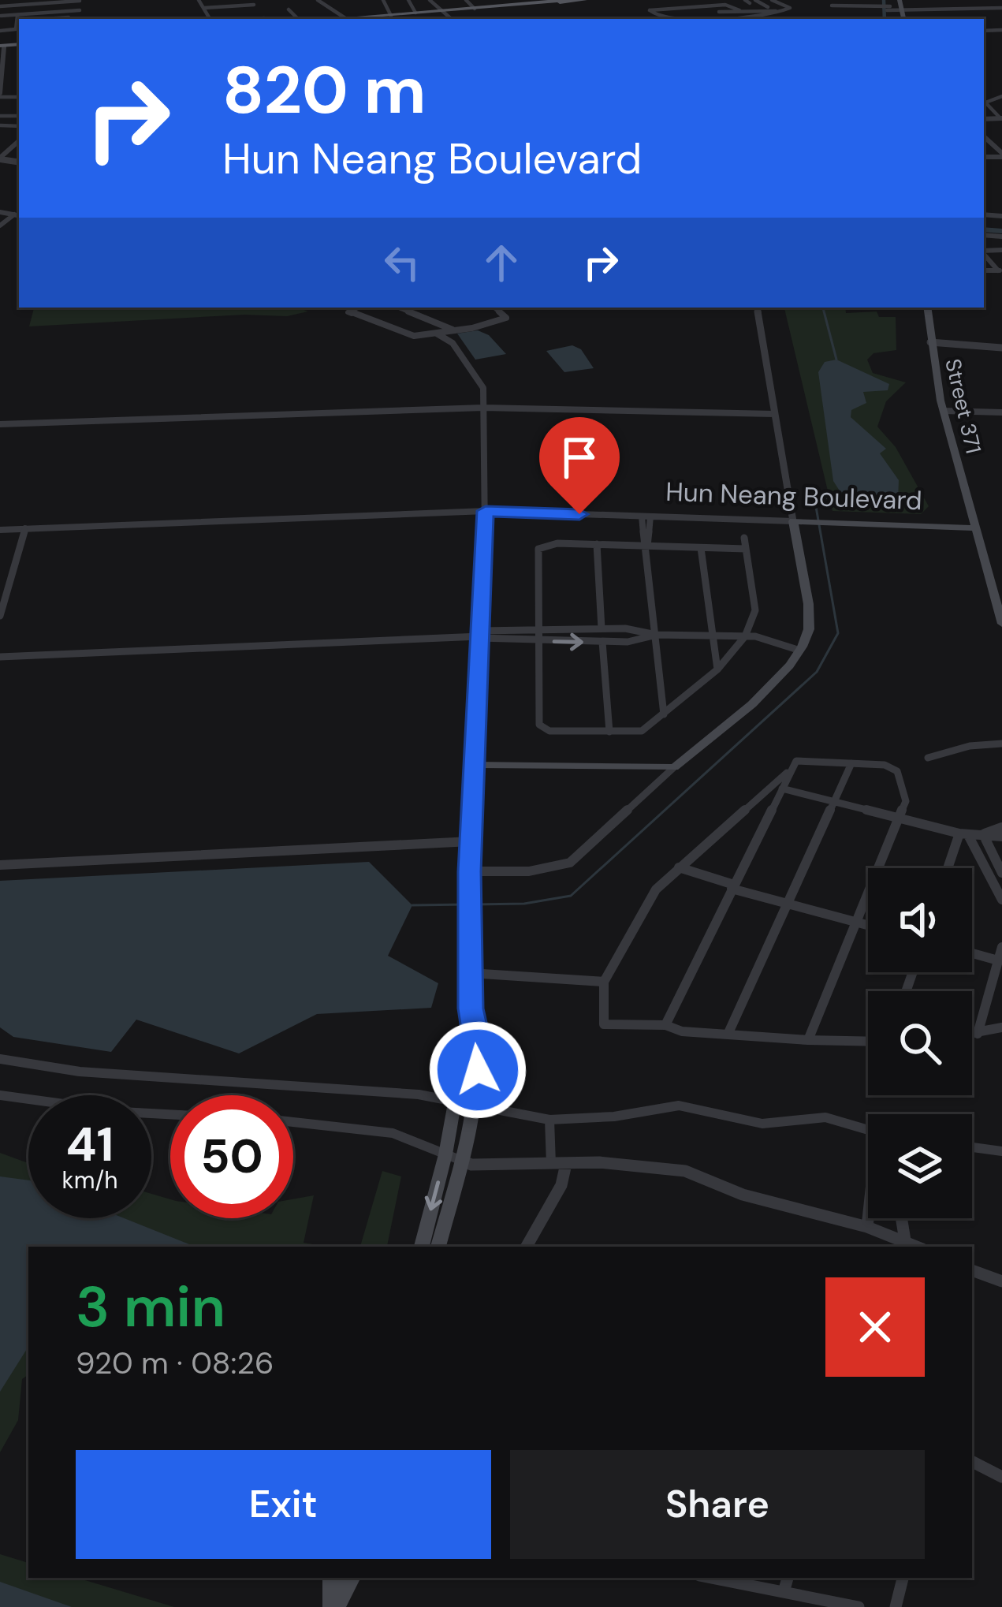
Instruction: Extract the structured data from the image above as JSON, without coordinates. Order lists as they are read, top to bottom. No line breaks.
{"streets":{"main road":["Street 371","Hun Neang Boulevard"]},"crossings":[["Street 371","Hun Neang Boulevard"]],"page":{"turn":["820 m","Hun Neang Boulevard"],"speed":"41 km/h","limit":"50","heading":["3 min","920 m · 08:26"],"buttons":["Exit","Share"]}}
